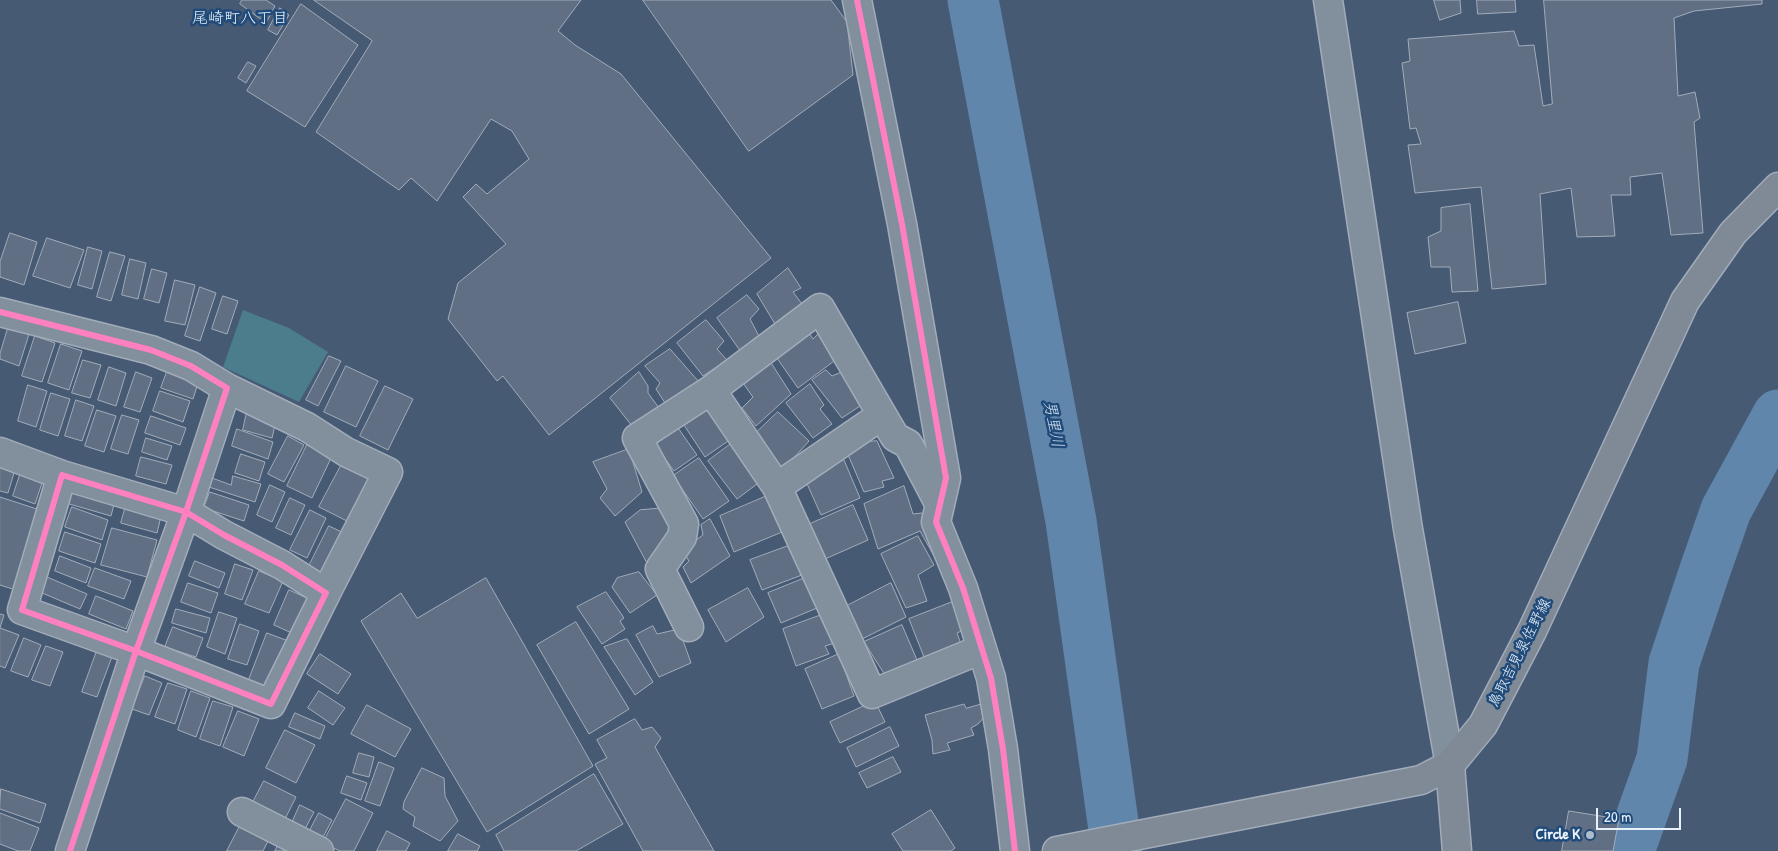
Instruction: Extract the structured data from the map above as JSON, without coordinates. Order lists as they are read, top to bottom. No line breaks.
{"streets":{"main road":["鳥取吉見泉佐野線"]},"districts":["尾崎町八丁目"],"water":["男里川"],"places":["Circle K"],"scale_bar":"20 m"}
